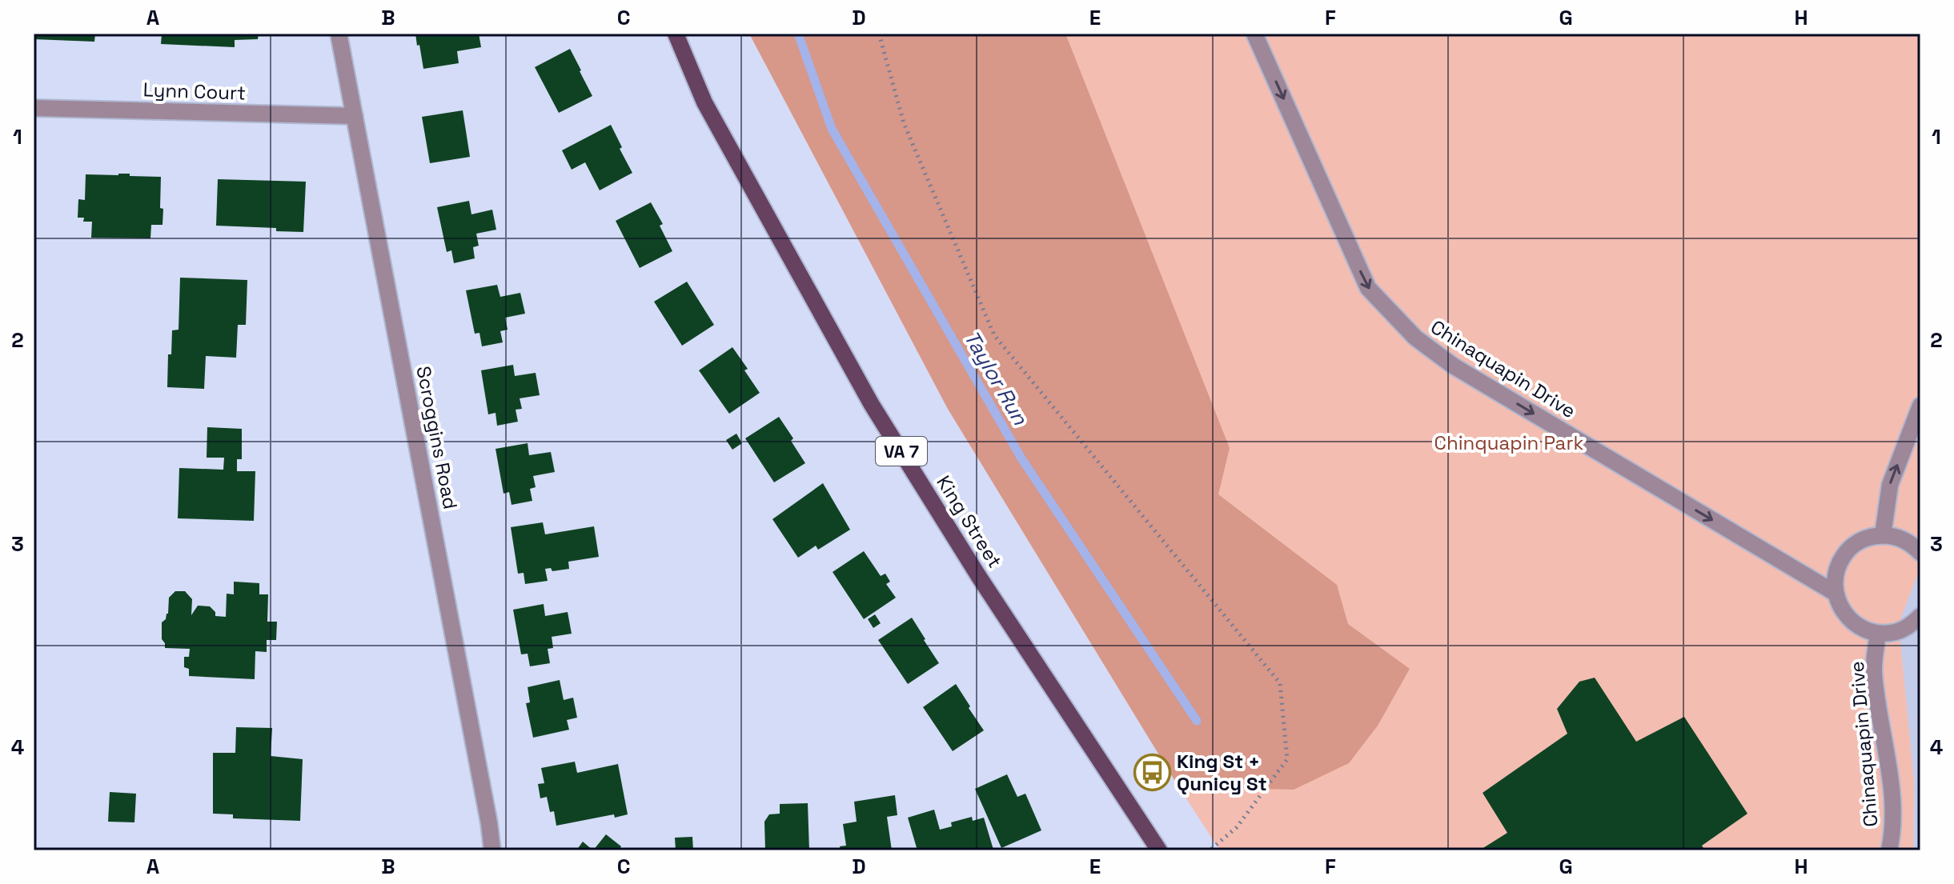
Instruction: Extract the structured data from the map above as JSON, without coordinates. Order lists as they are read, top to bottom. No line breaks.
{"streets":{"main road":["VA 7","King Street"],"street":["Lynn Court","Chinaquapin Drive","Scroggins Road"]},"crossings":[["Lynn Court","Scroggins Road"]],"one_way":["Chinaquapin Drive"],"water":["Taylor Run"],"parks":["Chinquapin Park"],"places":{"bus stop":["King St + Qunicy St"]},"grid":{"columns":["A","B","C","D","E","F","G","H"],"rows":["1","2","3","4"]}}
